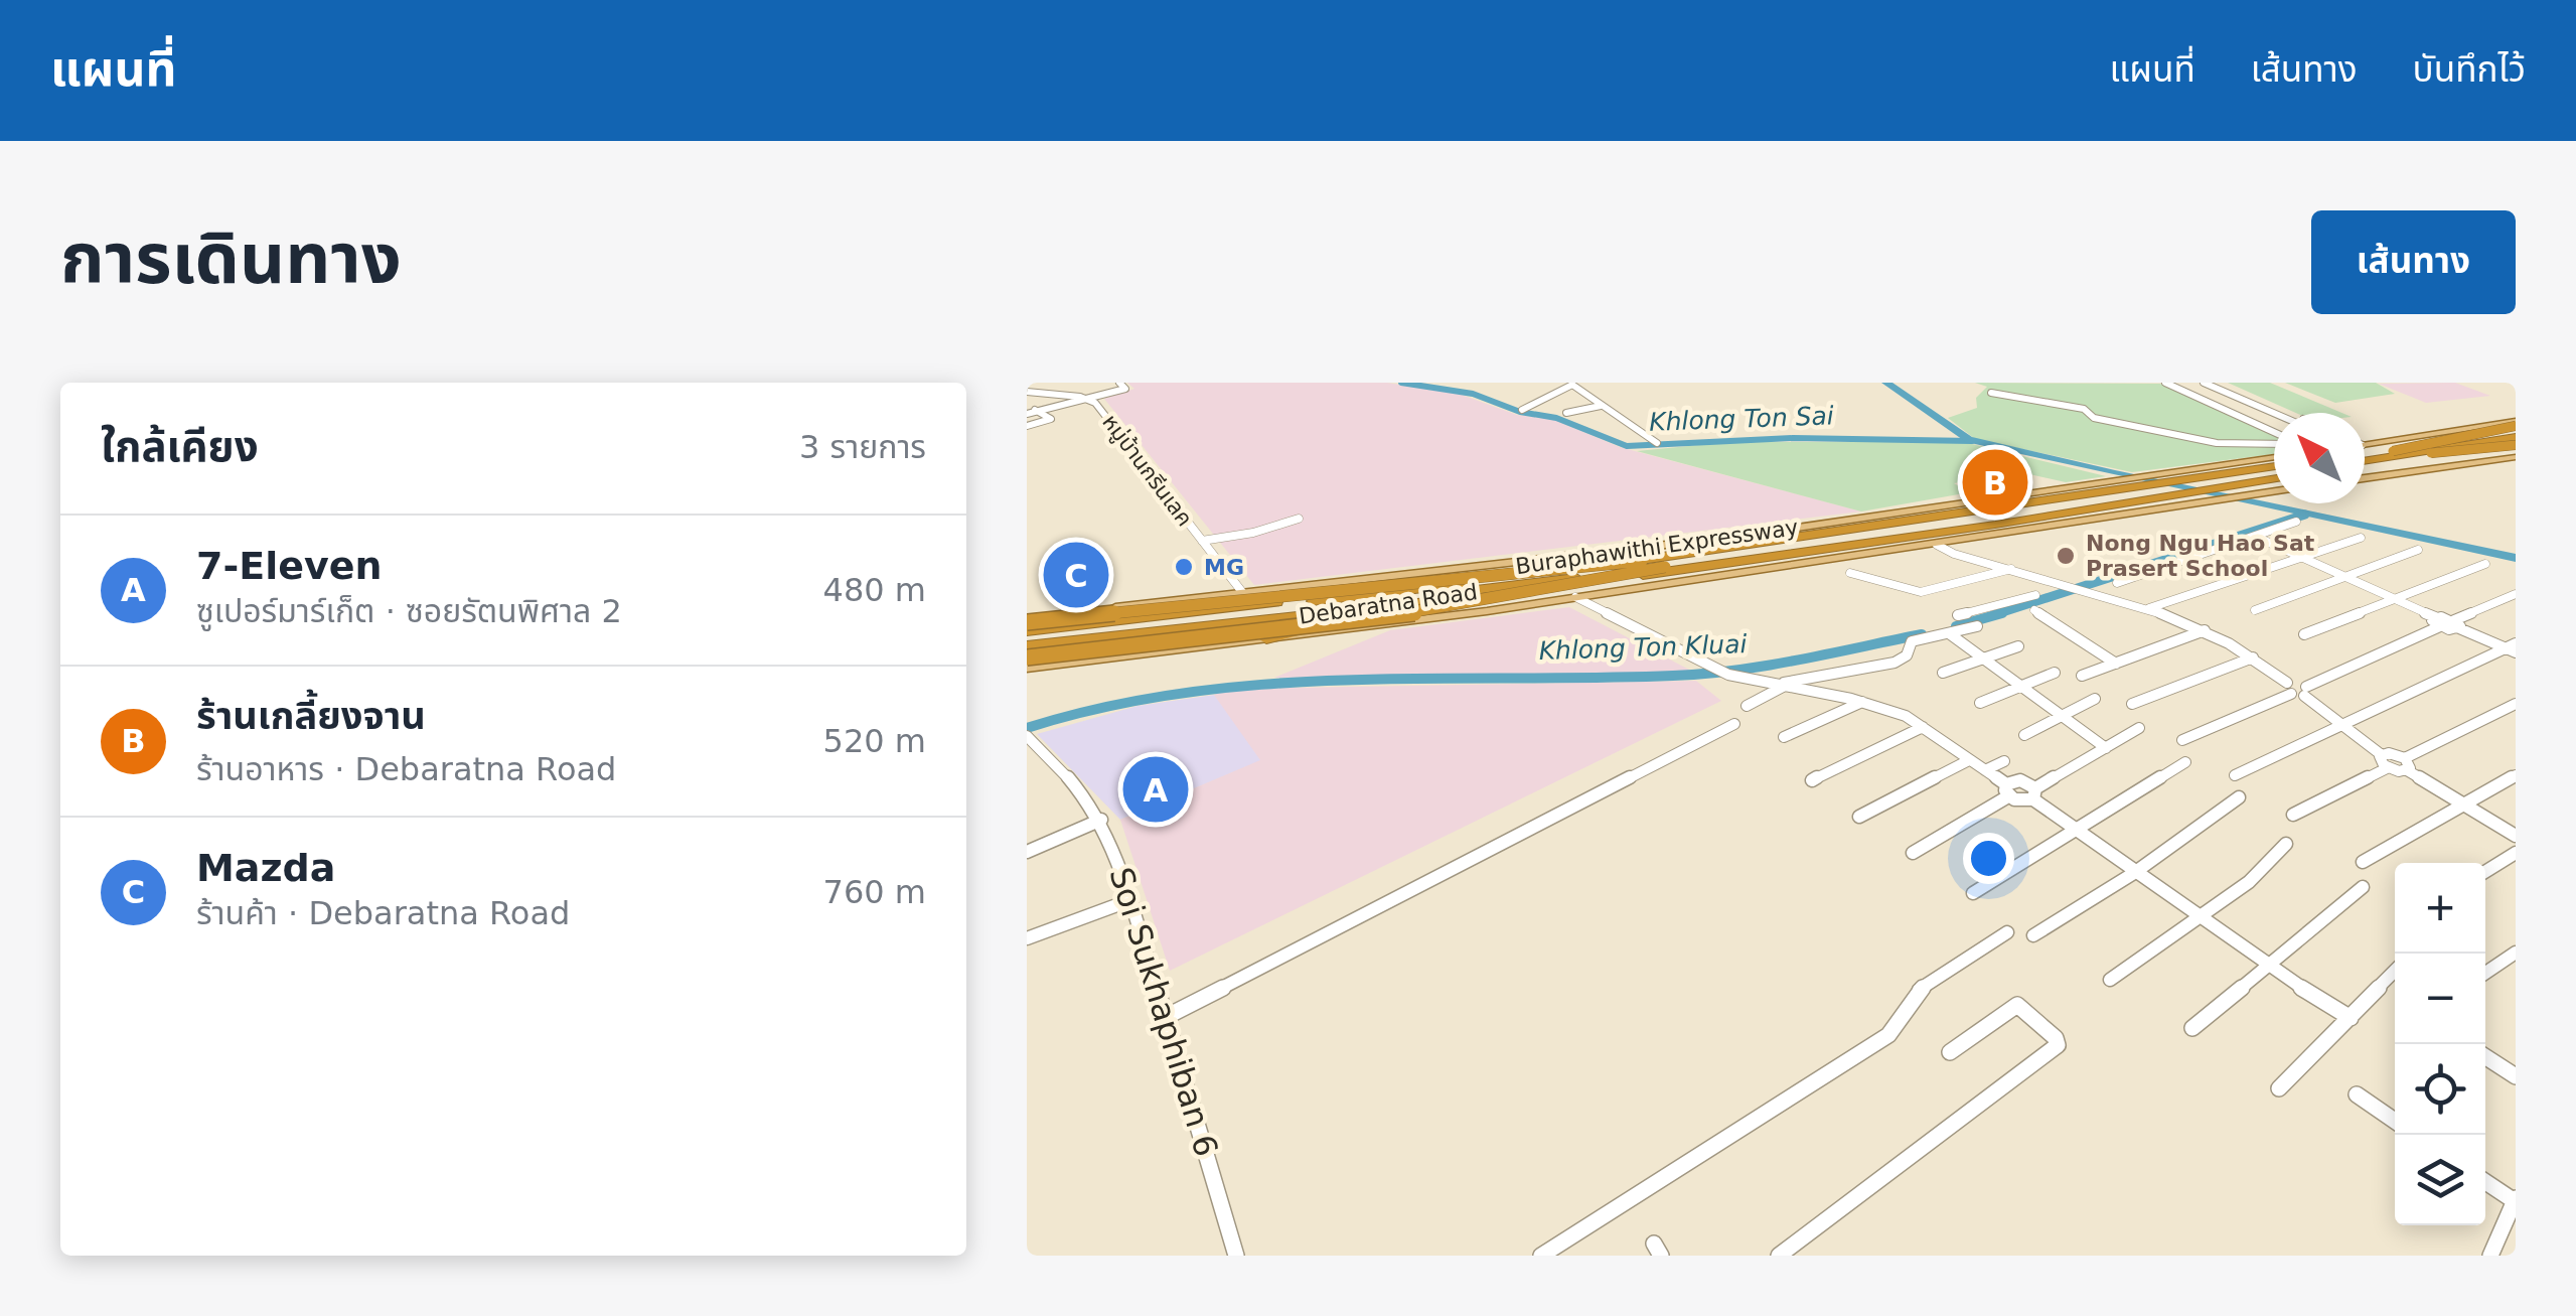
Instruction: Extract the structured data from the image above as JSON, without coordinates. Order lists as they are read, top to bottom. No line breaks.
{"streets":{"highway":["Buraphawithi Expressway","Debaratna Road"],"street":["หมู่บ้านกรีนเลค","Soi Sukhaphiban 6"]},"crossings":[["หมู่บ้านกรีนเลค","Debaratna Road"],["Buraphawithi Expressway","Debaratna Road"]],"water":["Khlong Ton Sai","Khlong Ton Kluai"],"places":["Nong Ngu Hao Sat Prasert School","MG"],"north":"top left","page":{"header":"แผนที่","nav":["แผนที่","เส้นทาง","บันทึกไว้"],"title":"การเดินทาง","buttons":"เส้นทาง","heading":["ใกล้เคียง","3 รายการ"],"pins":["B","C","A"],"list":[{"mark":"A","name":"7-Eleven","note":"ซูเปอร์มาร์เก็ต · ซอยรัตนพิศาล 2","value":"480 m"},{"mark":"B","name":"ร้านเกลี้ยงจาน","note":"ร้านอาหาร · Debaratna Road","value":"520 m"},{"mark":"C","name":"Mazda","note":"ร้านค้า · Debaratna Road","value":"760 m"}],"map_buttons":["+","−"]}}
